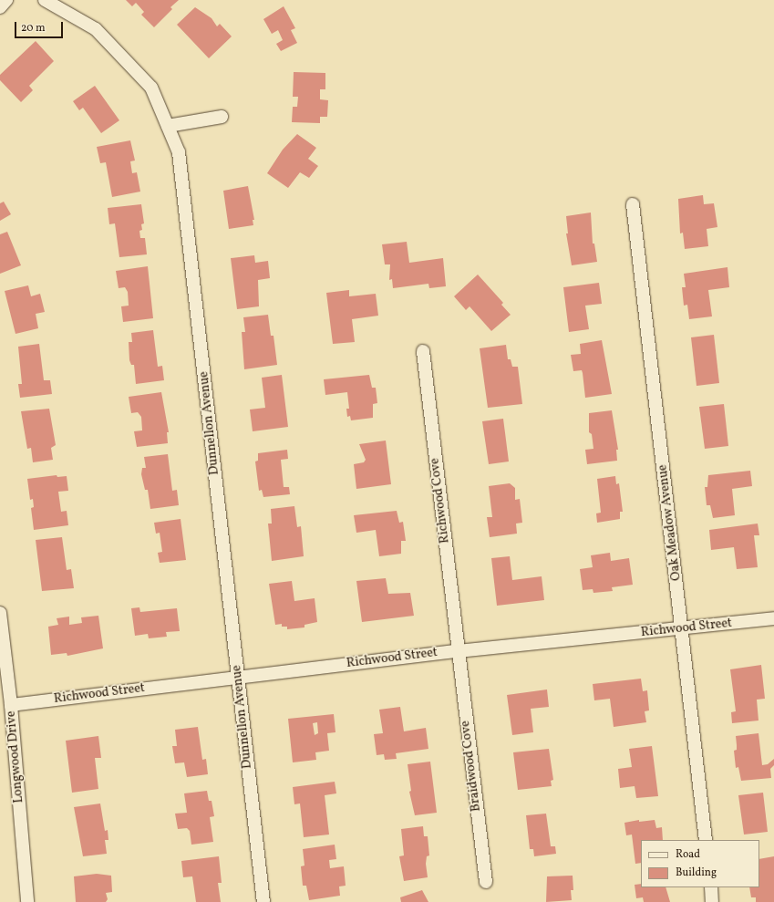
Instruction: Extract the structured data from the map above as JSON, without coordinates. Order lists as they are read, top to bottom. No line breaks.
{"streets":{"street":["Dunnellon Avenue","Richwood Cove","Oak Meadow Avenue","Richwood Street","Longwood Drive","Braidwood Cove"]},"crossings":[["Dunnellon Avenue","Richwood Street"],["Richwood Cove","Richwood Street"],["Richwood Cove","Braidwood Cove"],["Oak Meadow Avenue","Richwood Street"],["Richwood Street","Longwood Drive"],["Richwood Street","Braidwood Cove"]],"legend":["Road","Building"],"scale_bar":"20 m"}
